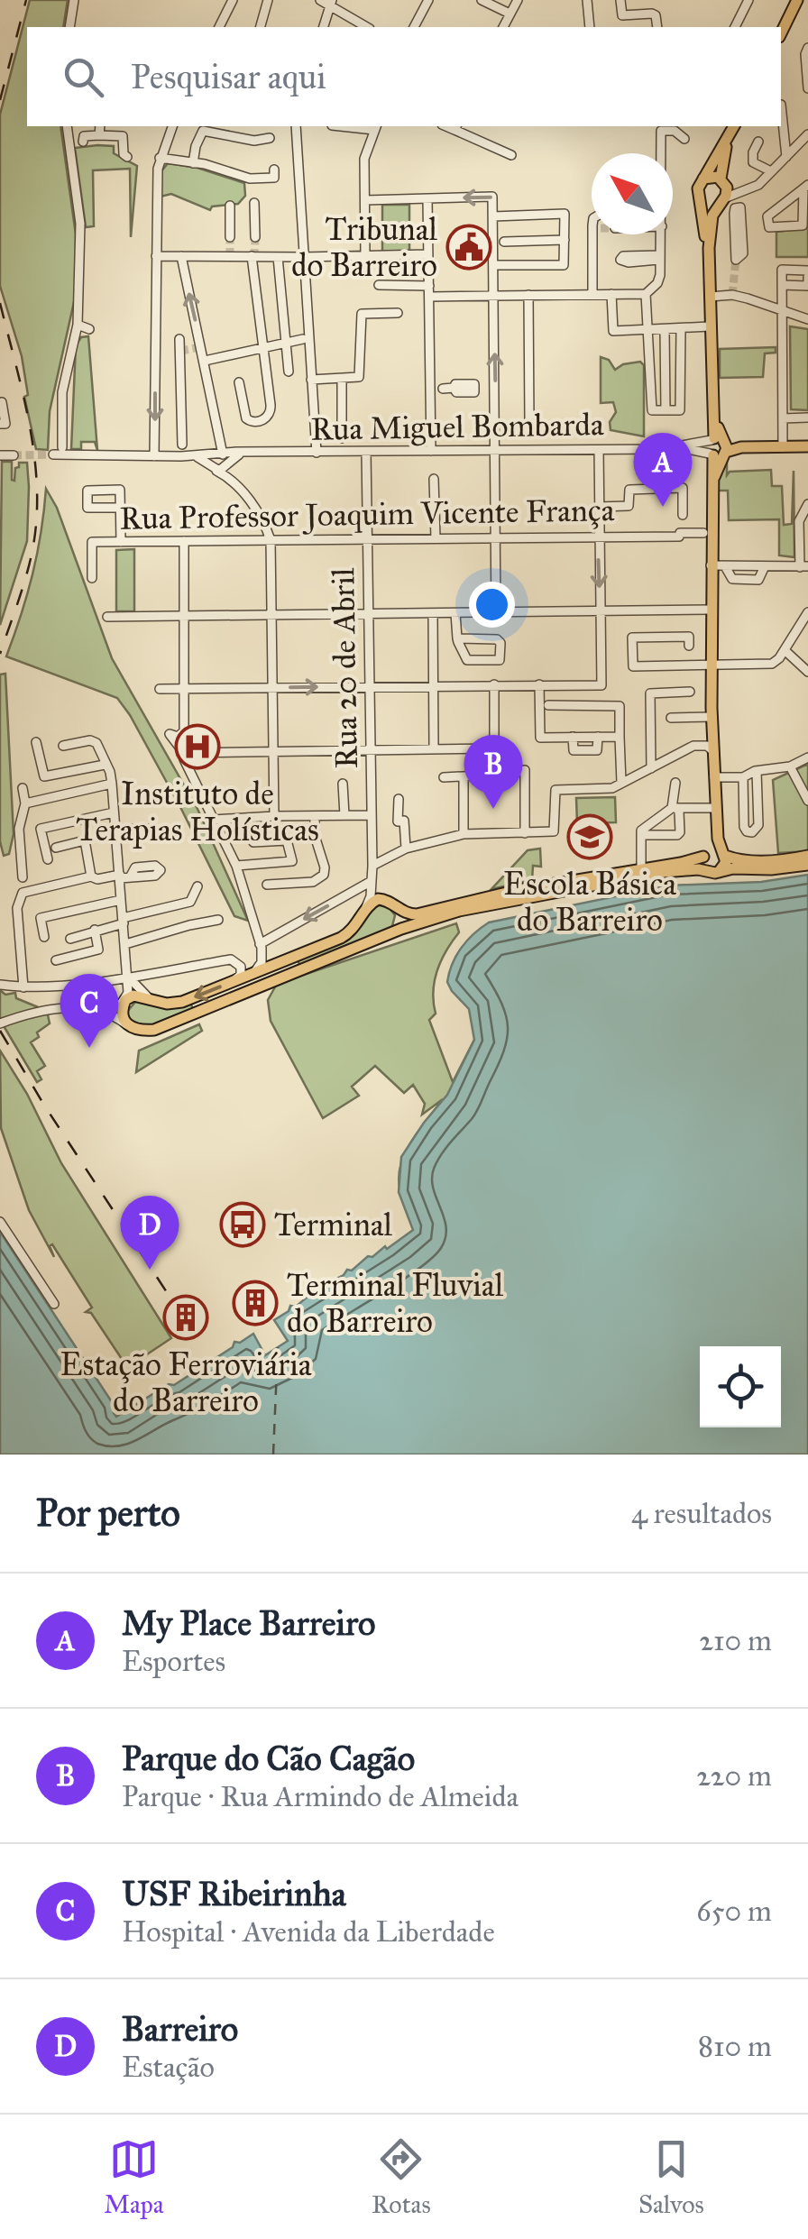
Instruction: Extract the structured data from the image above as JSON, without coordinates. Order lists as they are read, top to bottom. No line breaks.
{"streets":{"main road":["Rua Miguel Bombarda"],"street":["Rua Professor Joaquim Vicente França","Rua 20 de Abril"]},"crossings":[["Rua Miguel Bombarda","Rua 20 de Abril"],["Rua Professor Joaquim Vicente França","Rua 20 de Abril"]],"places":{"public building":["Tribunal do Barreiro"],"hospital":["Instituto de Terapias Holísticas"],"school or university":["Escola Básica do Barreiro"],"bus stop":["Terminal"],"building":["Terminal Fluvial do Barreiro","Estação Ferroviária do Barreiro"]},"north":"top left","page":{"search":"Pesquisar aqui","pins":["A","B","C","D"],"heading":["Por perto","4 resultados"],"list":[{"mark":"A","name":"My Place Barreiro","note":"Esportes","value":"210 m"},{"mark":"B","name":"Parque do Cão Cagão","note":"Parque · Rua Armindo de Almeida","value":"220 m"},{"mark":"C","name":"USF Ribeirinha","note":"Hospital · Avenida da Liberdade","value":"650 m"},{"mark":"D","name":"Barreiro","note":"Estação","value":"810 m"}],"nav":["Mapa","Rotas","Salvos"]}}
